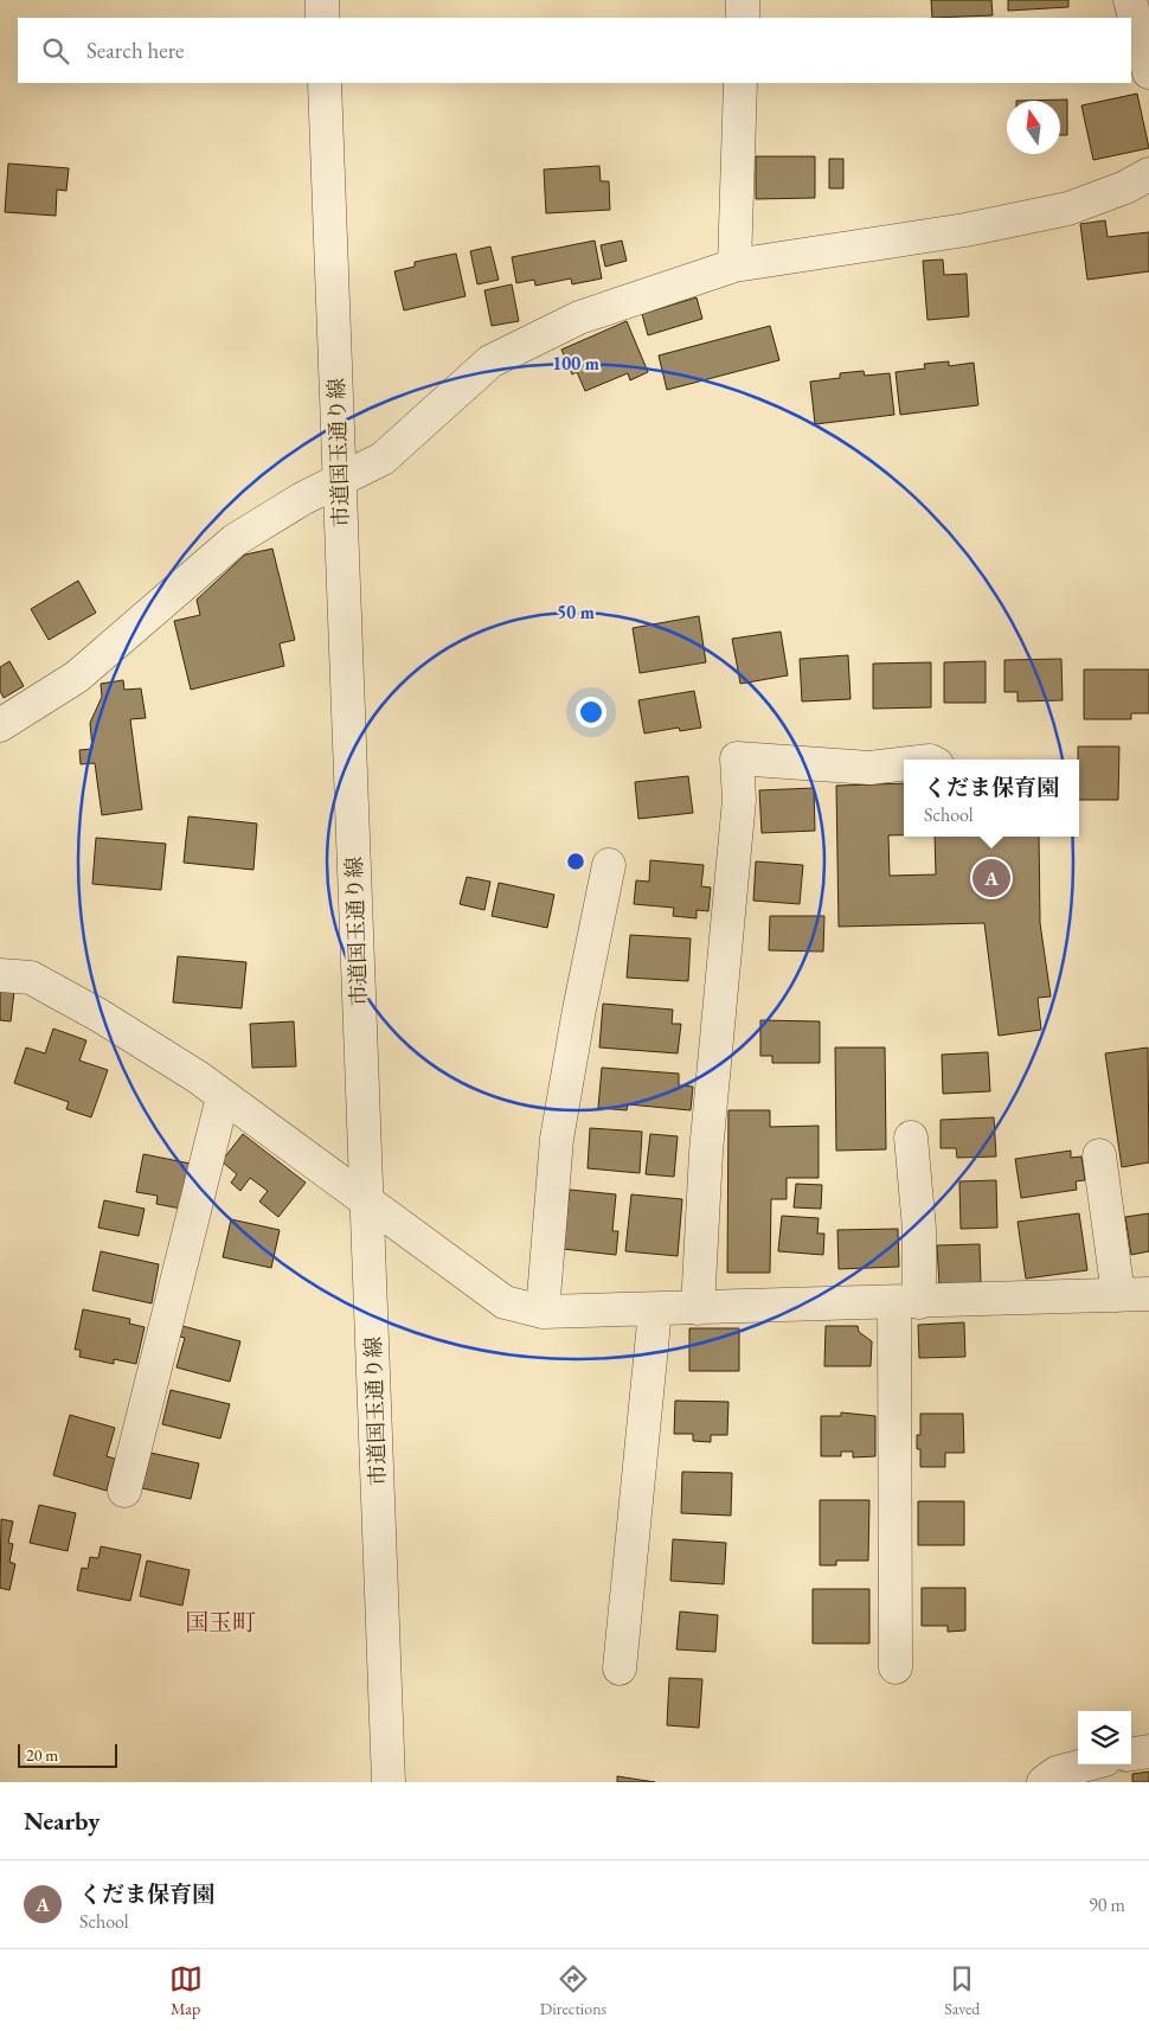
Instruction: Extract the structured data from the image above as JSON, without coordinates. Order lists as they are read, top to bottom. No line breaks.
{"streets":{"street":["市道国玉通り線"]},"districts":["国玉町"],"scale_bar":"20 m","north":"top","page":{"search":"Search here","popup":["くだま保育園","School"],"pins":"A","scale":"20 m","heading":"Nearby","list":[{"mark":"A","name":"くだま保育園","note":"School","value":"90 m"}],"nav":["Map","Directions","Saved"]},"rings":["100 m","50 m"]}
